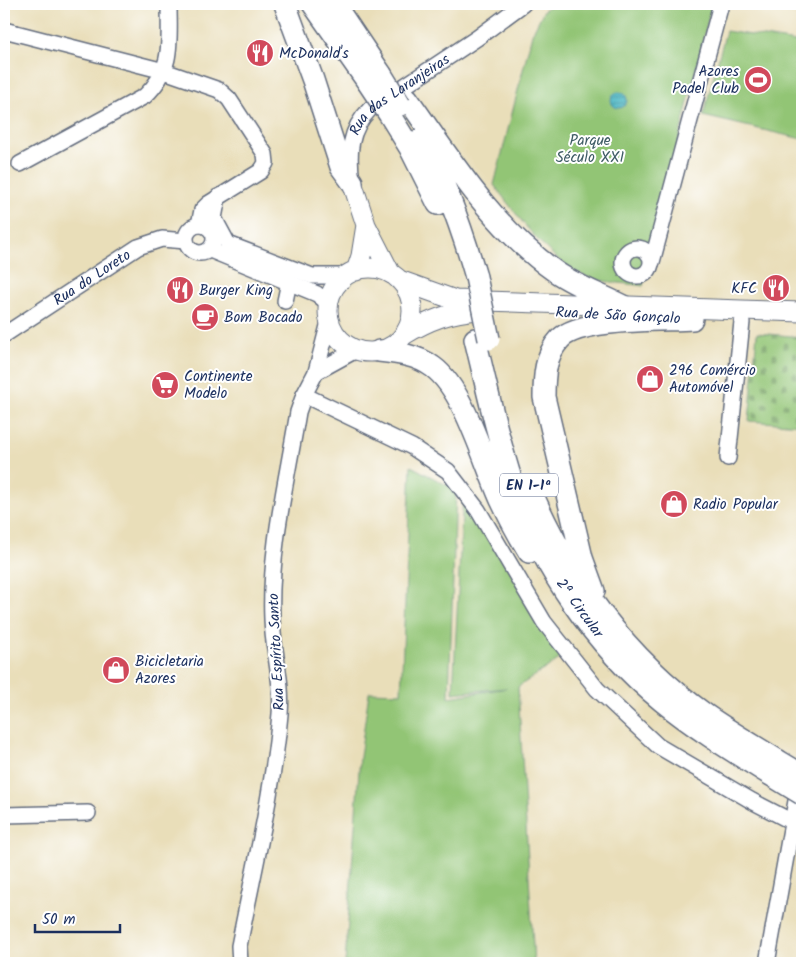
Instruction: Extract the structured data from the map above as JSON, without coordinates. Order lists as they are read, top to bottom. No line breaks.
{"streets":{"highway":["EN 1-1ª","2ª Circular"],"main road":["Rua das Laranjeiras","Rua de São Gonçalo"],"street":["Rua do Loreto","Rua Espírito Santo"]},"crossings":[["Rua das Laranjeiras","Rua de São Gonçalo"],["Rua das Laranjeiras","Rua Espírito Santo"],["Rua de São Gonçalo","Rua Espírito Santo"],["EN 1-1ª","2ª Circular"]],"parks":["Parque Século XXI"],"places":{"restaurant":["McDonald's","KFC","Burger King"],"sports":["Azores Padel Club"],"cafe":["Bom Bocado"],"shop":["296 Comércio Automóvel","Radio Popular","Bicicletaria Azores"],"supermarket":["Continente Modelo"]},"scale_bar":"50 m"}
